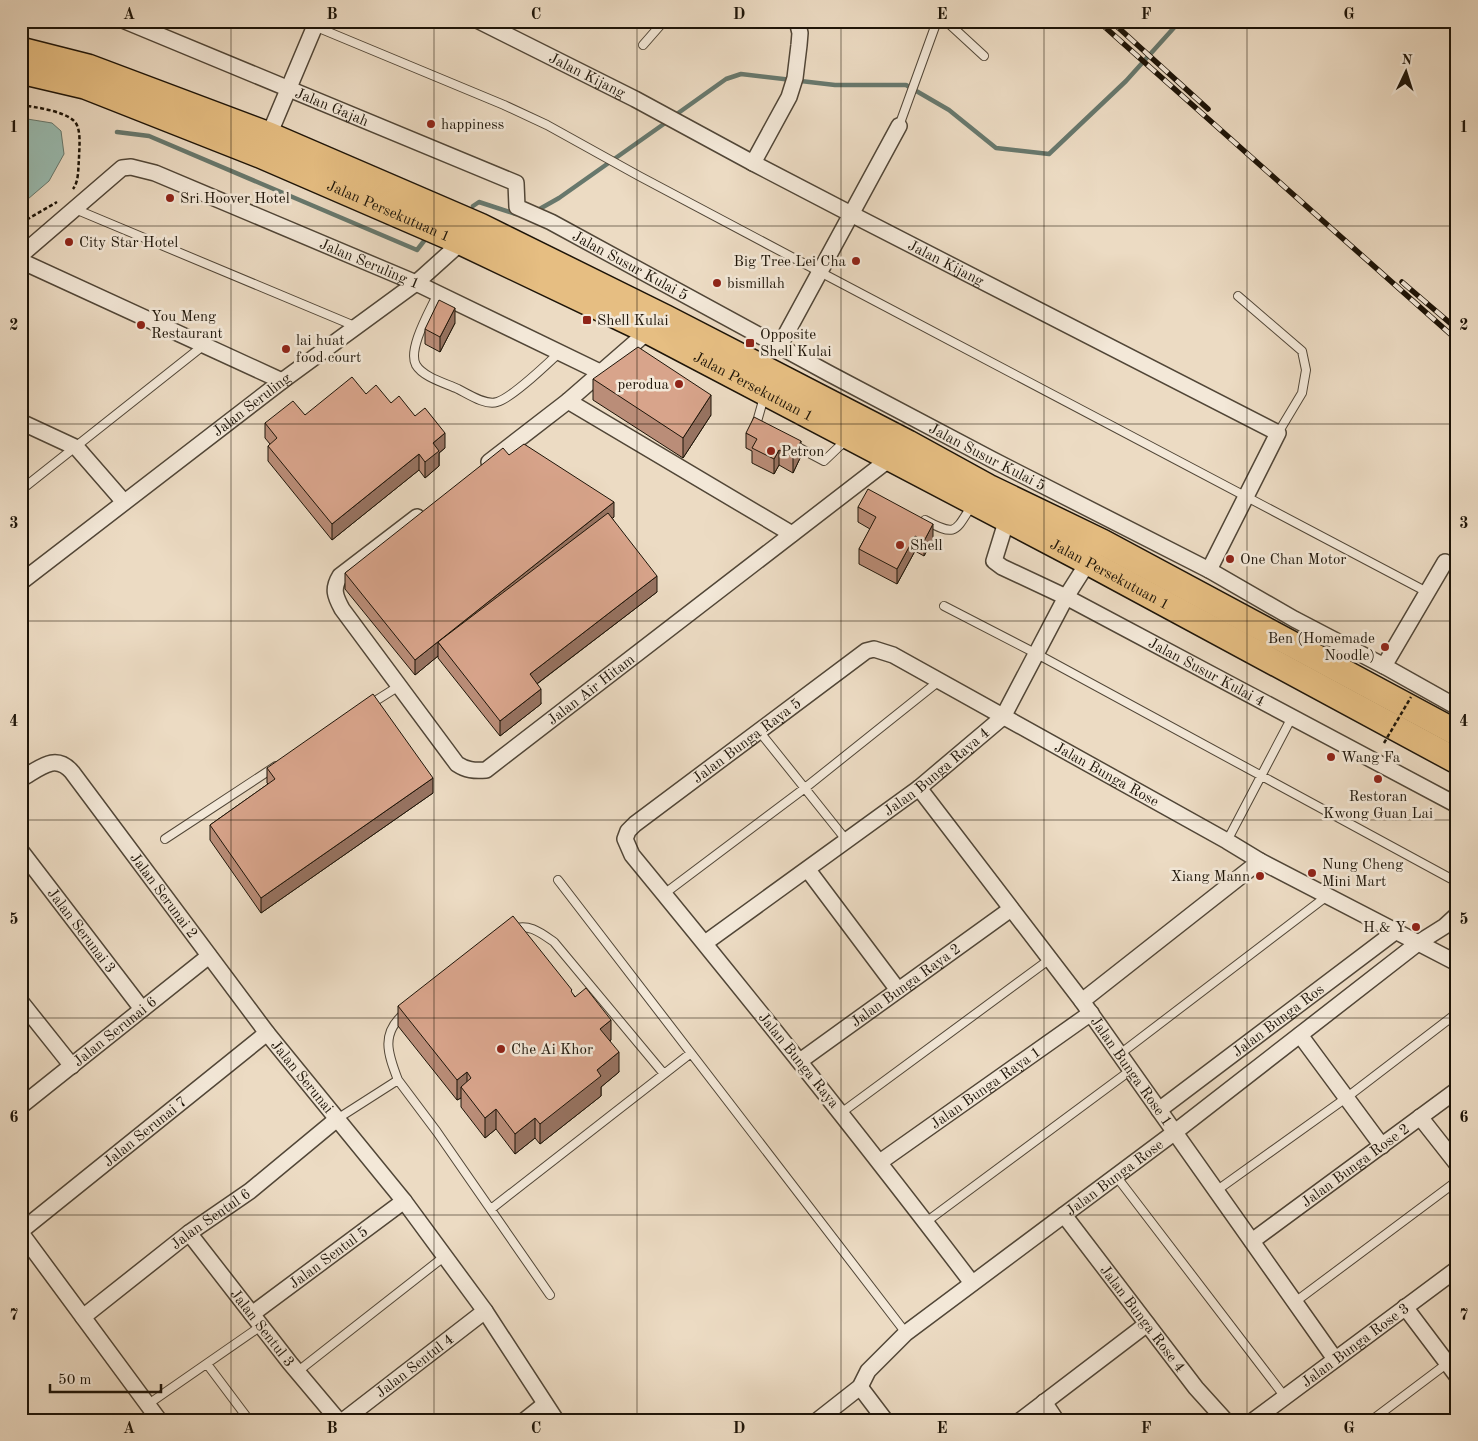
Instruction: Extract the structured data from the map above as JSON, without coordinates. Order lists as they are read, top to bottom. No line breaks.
{"streets":{"highway":["Jalan Persekutuan 1"],"street":["Jalan Kijang","Jalan Gajah","Jalan Seruling 1","Jalan Susur Kulai 5","Jalan Seruling","Jalan Susur Kulai 4","Jalan Air Hitam","Jalan Bunga Raya 5","Jalan Bunga Raya 4","Jalan Bunga Rose","Jalan Serunai 2","Jalan Serunai 3","Jalan Bunga Raya 2","Jalan Bunga Ros","Jalan Serunai 6","Jalan Bunga Raya","Jalan Bunga Rose 1","Jalan Serunai","Jalan Bunga Raya 1","Jalan Serunai 7","Jalan Bunga Rose 2","Jalan Sentul 6","Jalan Sentul 5","Jalan Bunga Rose 4","Jalan Sentul 3","Jalan Bunga Rose 3","Jalan Sentul 4"]},"crossings":[["Jalan Gajah","Jalan Susur Kulai 5"],["Jalan Persekutuan 1","Jalan Seruling"],["Jalan Persekutuan 1","Jalan Susur Kulai 4"],["Jalan Persekutuan 1","Jalan Air Hitam"],["Jalan Persekutuan 1","Jalan Bunga Raya 4"],["Jalan Seruling 1","Jalan Seruling"],["Jalan Susur Kulai 4","Jalan Bunga Raya 4"],["Jalan Bunga Raya 5","Jalan Bunga Rose"],["Jalan Bunga Raya 5","Jalan Bunga Raya"],["Jalan Bunga Raya 4","Jalan Bunga Rose"],["Jalan Bunga Raya 4","Jalan Bunga Raya"],["Jalan Bunga Raya 4","Jalan Bunga Rose 1"],["Jalan Bunga Rose","Jalan Bunga Ros"],["Jalan Bunga Rose","Jalan Bunga Raya"],["Jalan Bunga Rose","Jalan Bunga Rose 1"],["Jalan Bunga Rose","Jalan Bunga Raya 1"],["Jalan Bunga Rose","Jalan Bunga Rose 4"],["Jalan Serunai 2","Jalan Serunai 6"],["Jalan Serunai 2","Jalan Serunai"],["Jalan Serunai 2","Jalan Serunai 7"],["Jalan Serunai 3","Jalan Serunai 6"],["Jalan Bunga Raya 2","Jalan Bunga Raya"],["Jalan Bunga Raya 2","Jalan Bunga Rose 1"],["Jalan Bunga Ros","Jalan Bunga Rose 1"],["Jalan Bunga Raya","Jalan Bunga Raya 1"],["Jalan Bunga Rose 1","Jalan Bunga Raya 1"],["Jalan Bunga Rose 1","Jalan Bunga Rose 2"],["Jalan Bunga Rose 1","Jalan Bunga Rose 3"],["Jalan Serunai","Jalan Serunai 7"],["Jalan Serunai","Jalan Sentul 6"],["Jalan Serunai","Jalan Sentul 5"],["Jalan Serunai","Jalan Sentul 4"],["Jalan Sentul 6","Jalan Sentul 3"],["Jalan Sentul 5","Jalan Sentul 3"]],"places":{"other":["happiness","Sri Hoover Hotel","City Star Hotel","Big Tree Lei Cha","bismillah","You Meng Restaurant","lai huat food court","perodua","Petron","Shell","One Chan Motor","Ben (Homemade Noodle)","Wang Fa","Restoran Kwong Guan Lai","Nung Cheng Mini Mart","Xiang Mann","H & Y","Che Ai Khor"],"transit":["Shell Kulai","Opposite Shell Kulai"]},"scale_bar":"50 m","north":"top","grid":{"columns":["A","B","C","D","E","F","G"],"rows":["1","2","3","4","5","6","7"]}}
